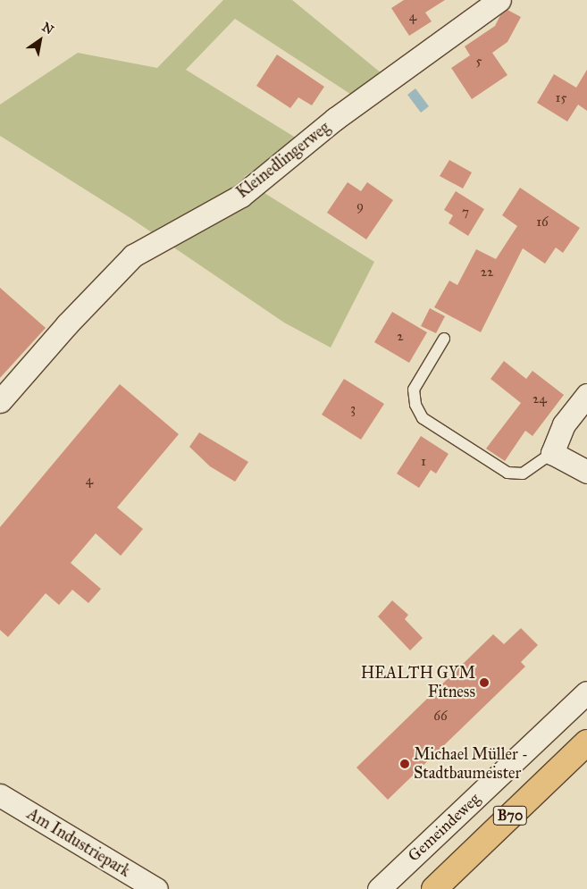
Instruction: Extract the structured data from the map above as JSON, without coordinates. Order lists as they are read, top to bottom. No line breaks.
{"streets":{"main road":["B70"],"street":["Kleinedlingerweg","Gemeindeweg","Am Industriepark"]},"places":["HEALTH GYM Fitness","Michael Müller - Stadtbaumeister"],"house_numbers":["4","5","15","9","7","16","22","2","24","3","1","4","66"],"north":"top right"}
